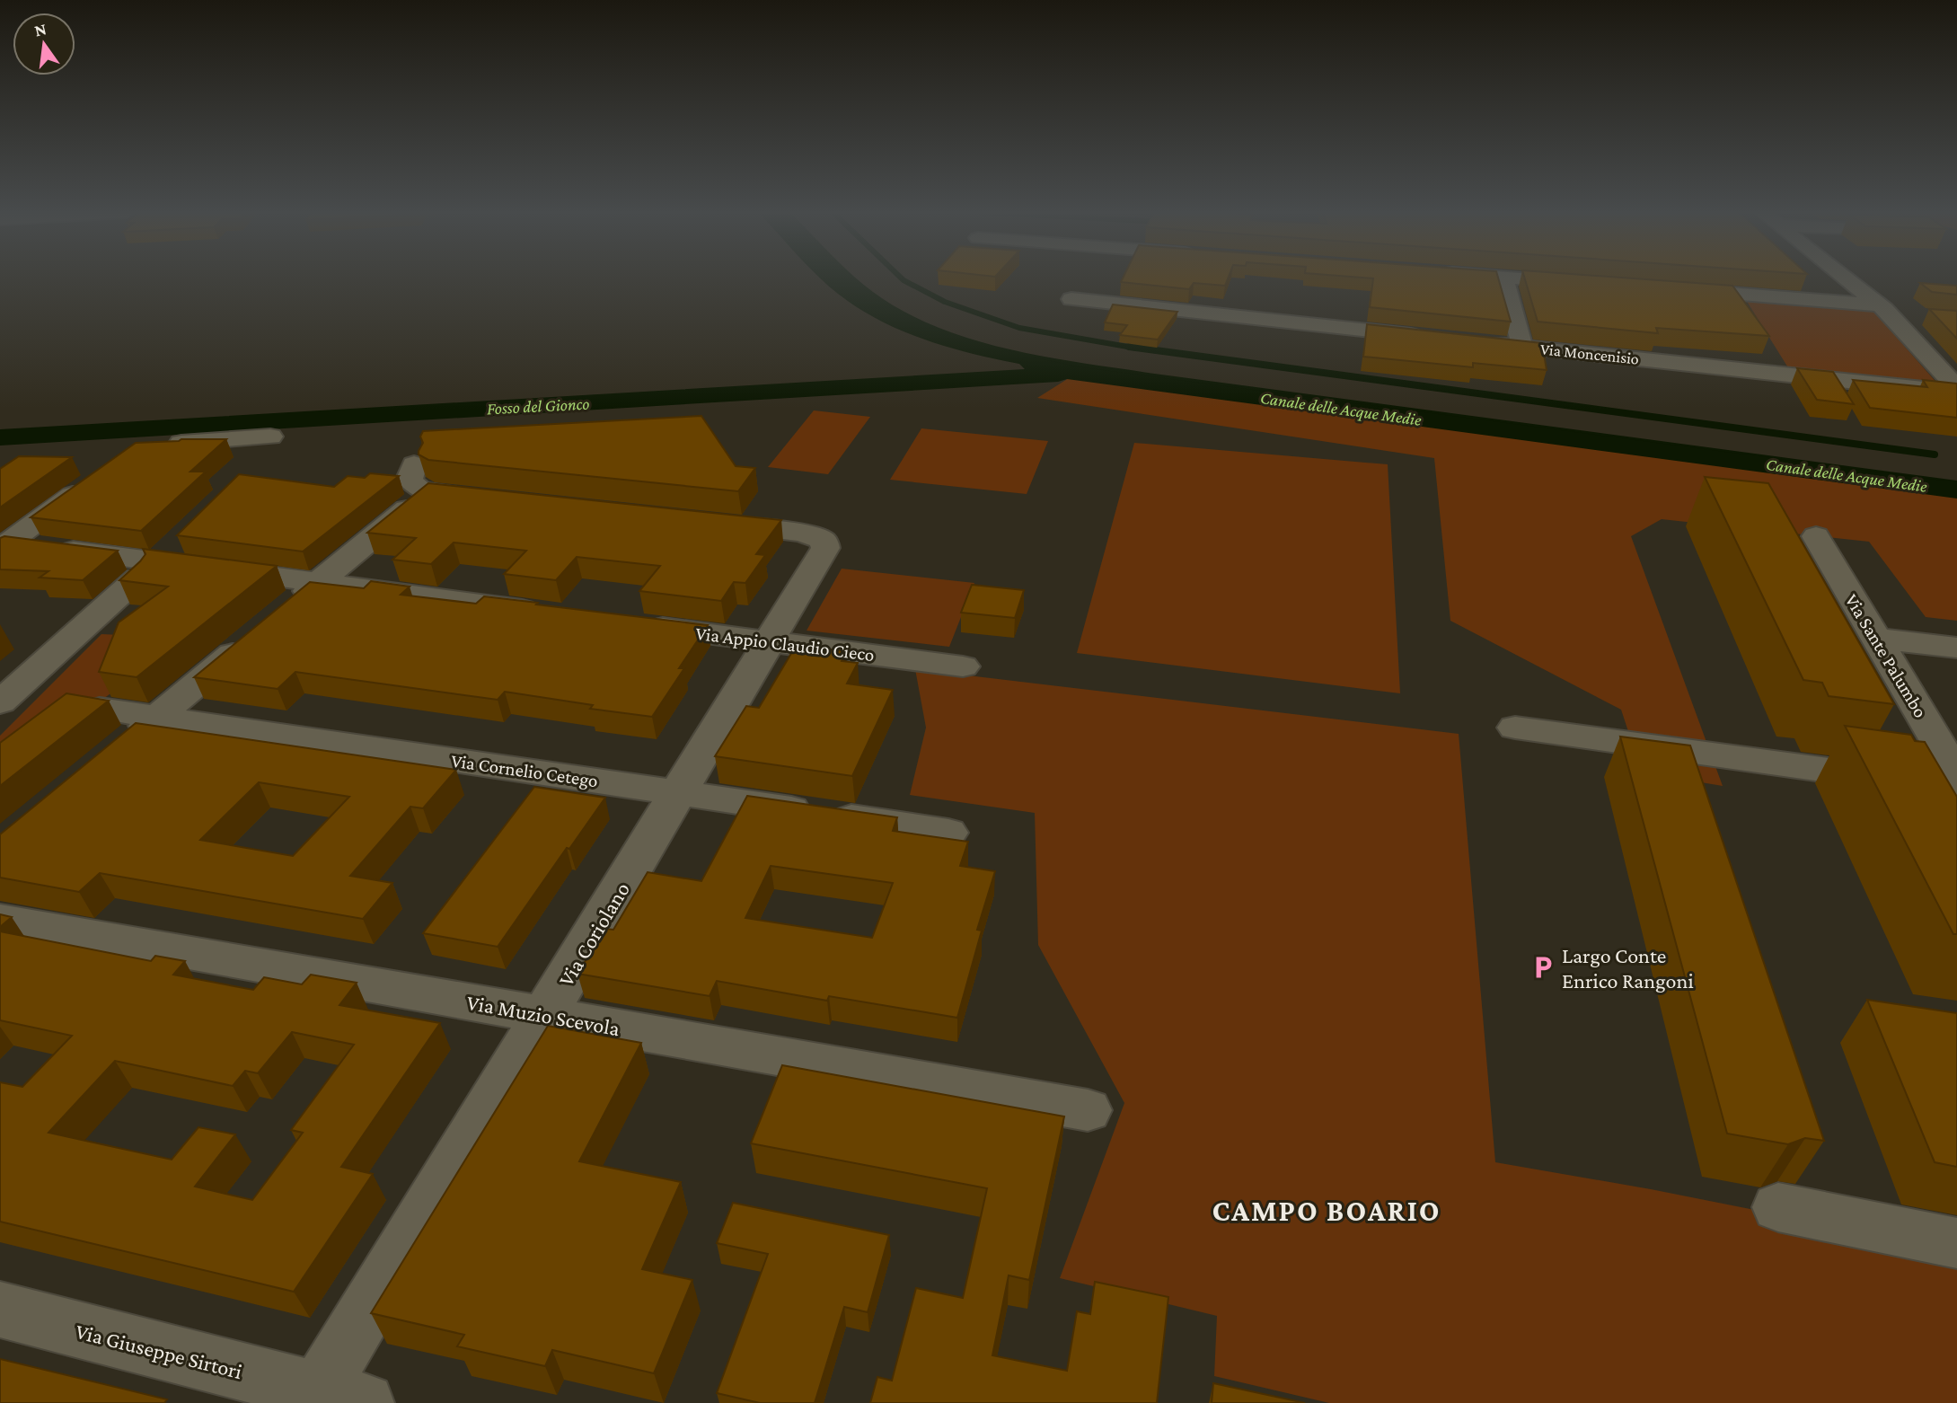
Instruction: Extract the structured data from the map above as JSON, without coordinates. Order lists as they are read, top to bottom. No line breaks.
{"streets":{"street":["Via Moncenisio","Via Appio Claudio Cieco","Via Sante Palumbo","Via Cornelio Cetego","Via Coriolano","Via Muzio Scevola","Via Giuseppe Sirtori"]},"crossings":[["Via Appio Claudio Cieco","Via Coriolano"],["Via Cornelio Cetego","Via Coriolano"],["Via Coriolano","Via Muzio Scevola"],["Via Coriolano","Via Giuseppe Sirtori"]],"districts":["CAMPO BOARIO"],"water":["Fosso del Gionco","Canale delle Acque Medie"],"places":{"parking":["Largo Conte Enrico Rangoni"]},"north":"top"}
